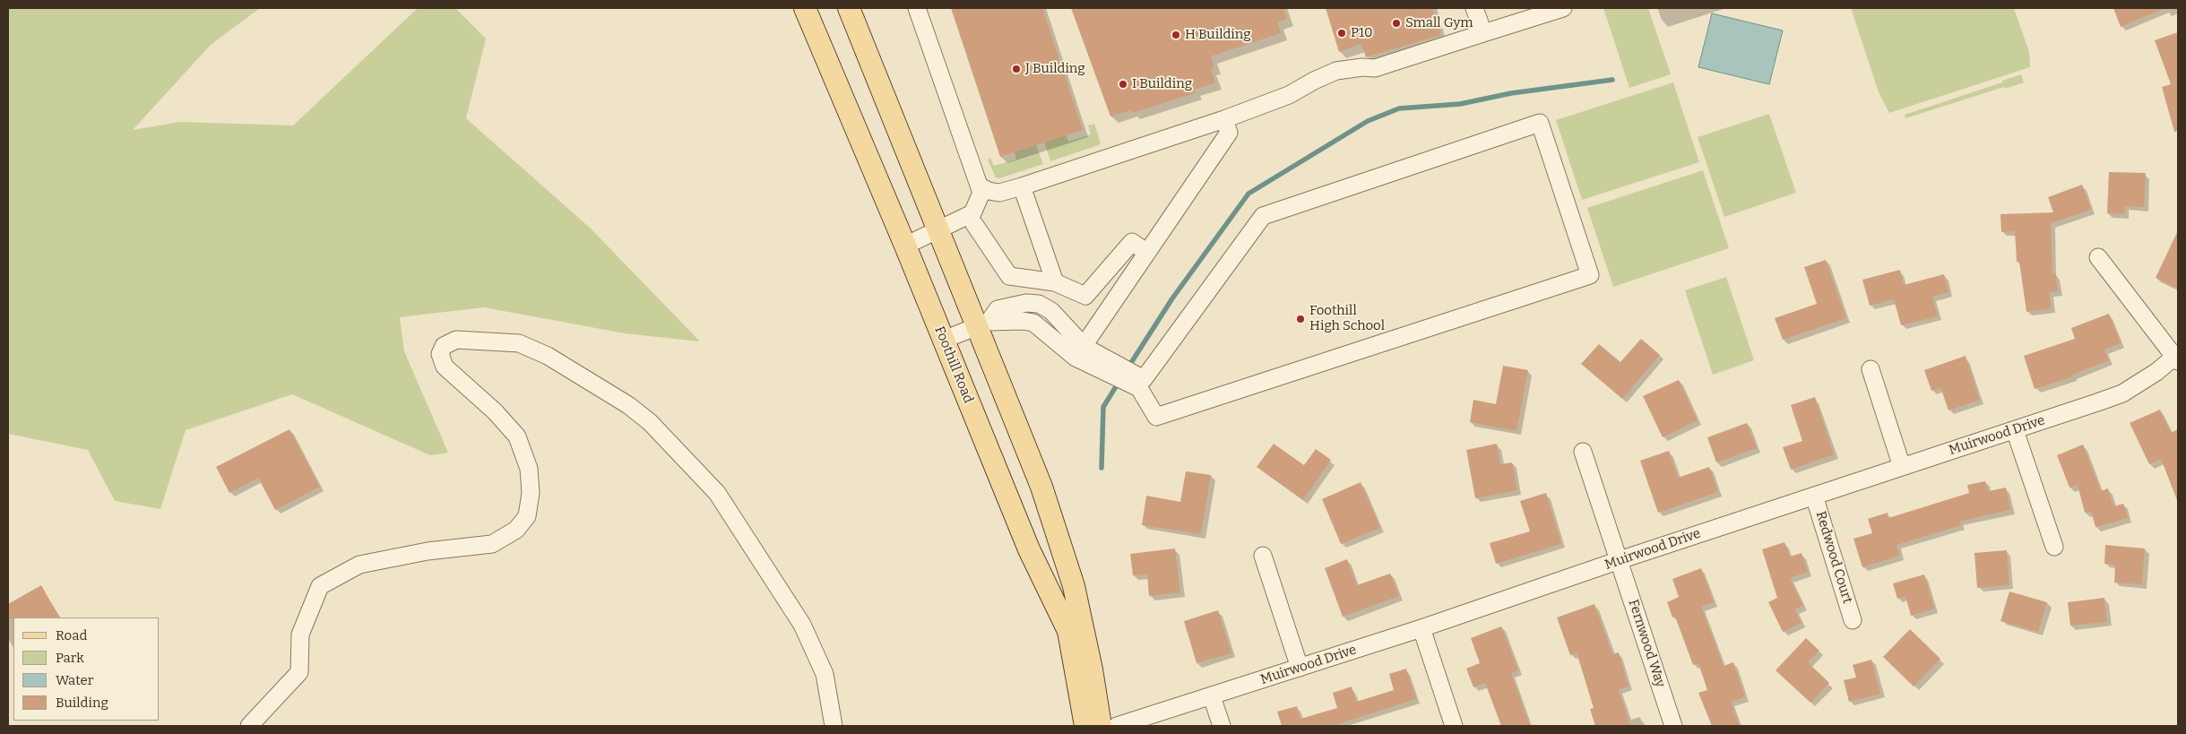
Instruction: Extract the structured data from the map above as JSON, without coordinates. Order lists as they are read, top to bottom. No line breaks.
{"streets":{"main road":["Foothill Road"],"street":["Muirwood Drive","Redwood Court","Fernwood Way"]},"crossings":[["Muirwood Drive","Redwood Court"],["Muirwood Drive","Fernwood Way"]],"places":["Small Gym","P10","H Building","J Building","I Building","Foothill High School"],"legend":["Road","Park","Water","Building"]}
